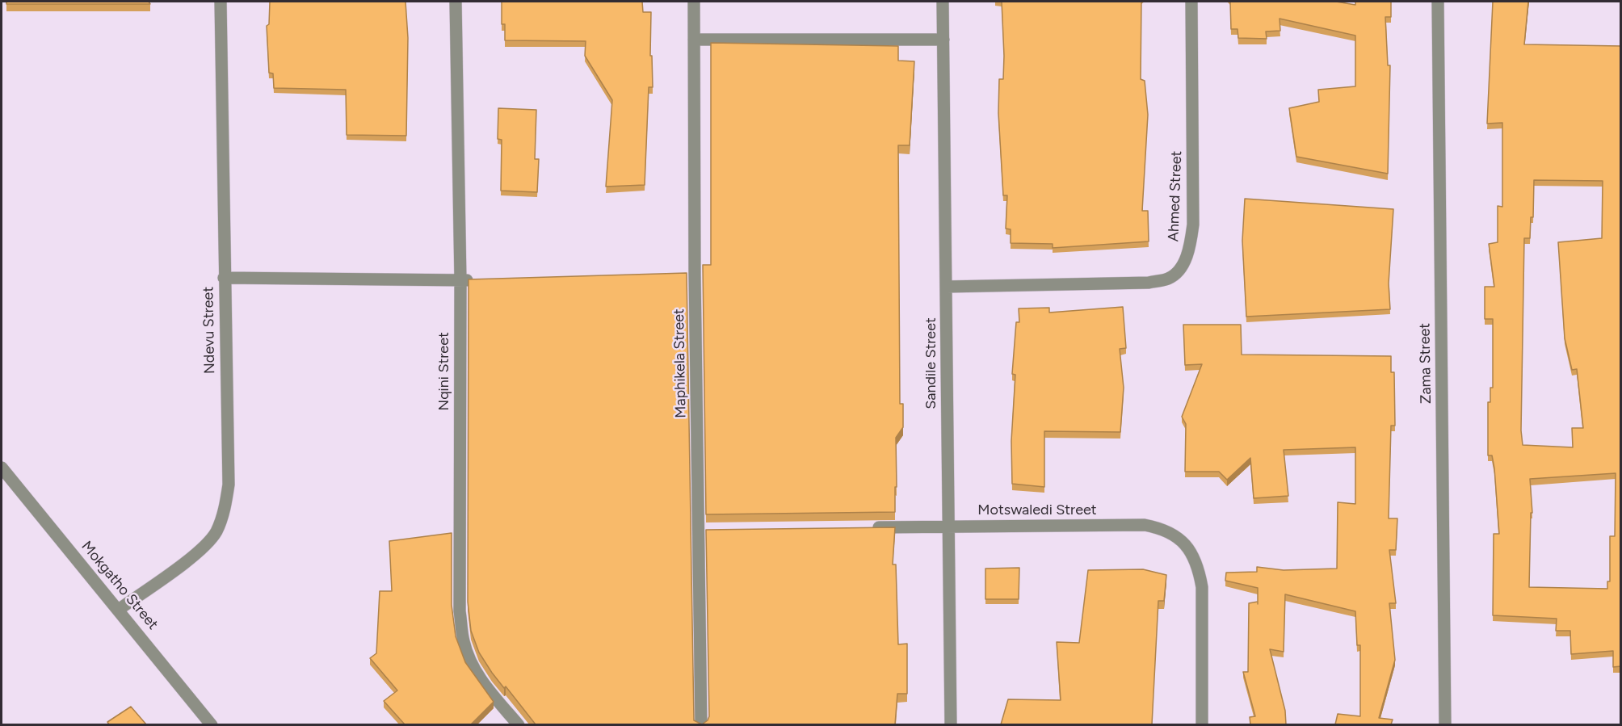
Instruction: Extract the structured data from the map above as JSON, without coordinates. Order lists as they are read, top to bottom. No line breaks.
{"streets":{"street":["Ahmed Street","Ndevu Street","Maphikela Street","Sandile Street","Zama Street","Nqini Street","Motswaledi Street","Mokgatho Street"]},"crossings":[["Ahmed Street","Sandile Street"],["Ndevu Street","Mokgatho Street"],["Sandile Street","Motswaledi Street"]]}
